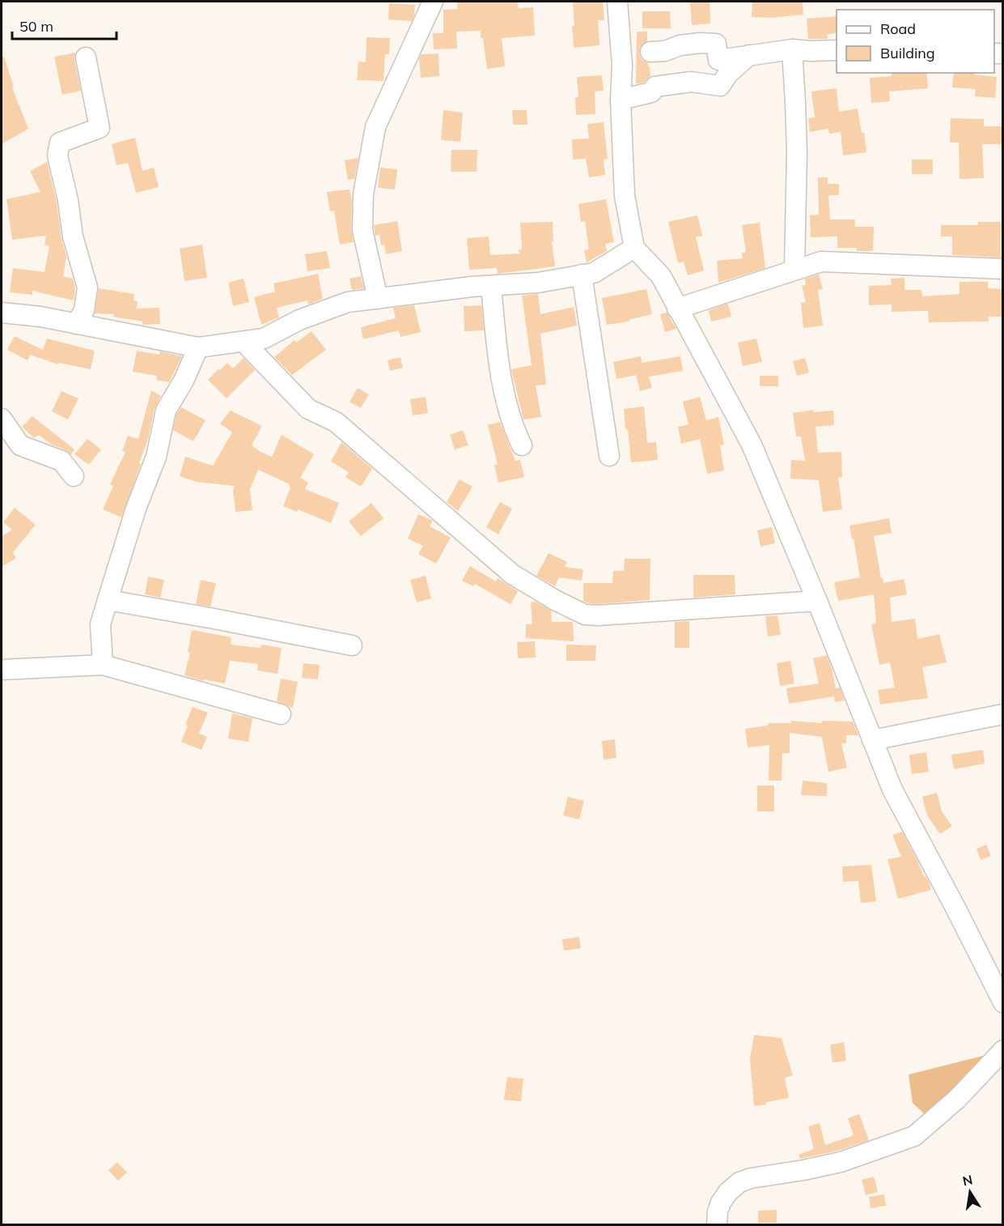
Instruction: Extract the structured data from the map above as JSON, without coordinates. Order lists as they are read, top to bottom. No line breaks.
{"legend":["Road","Building"],"scale_bar":"50 m","north":"top"}
